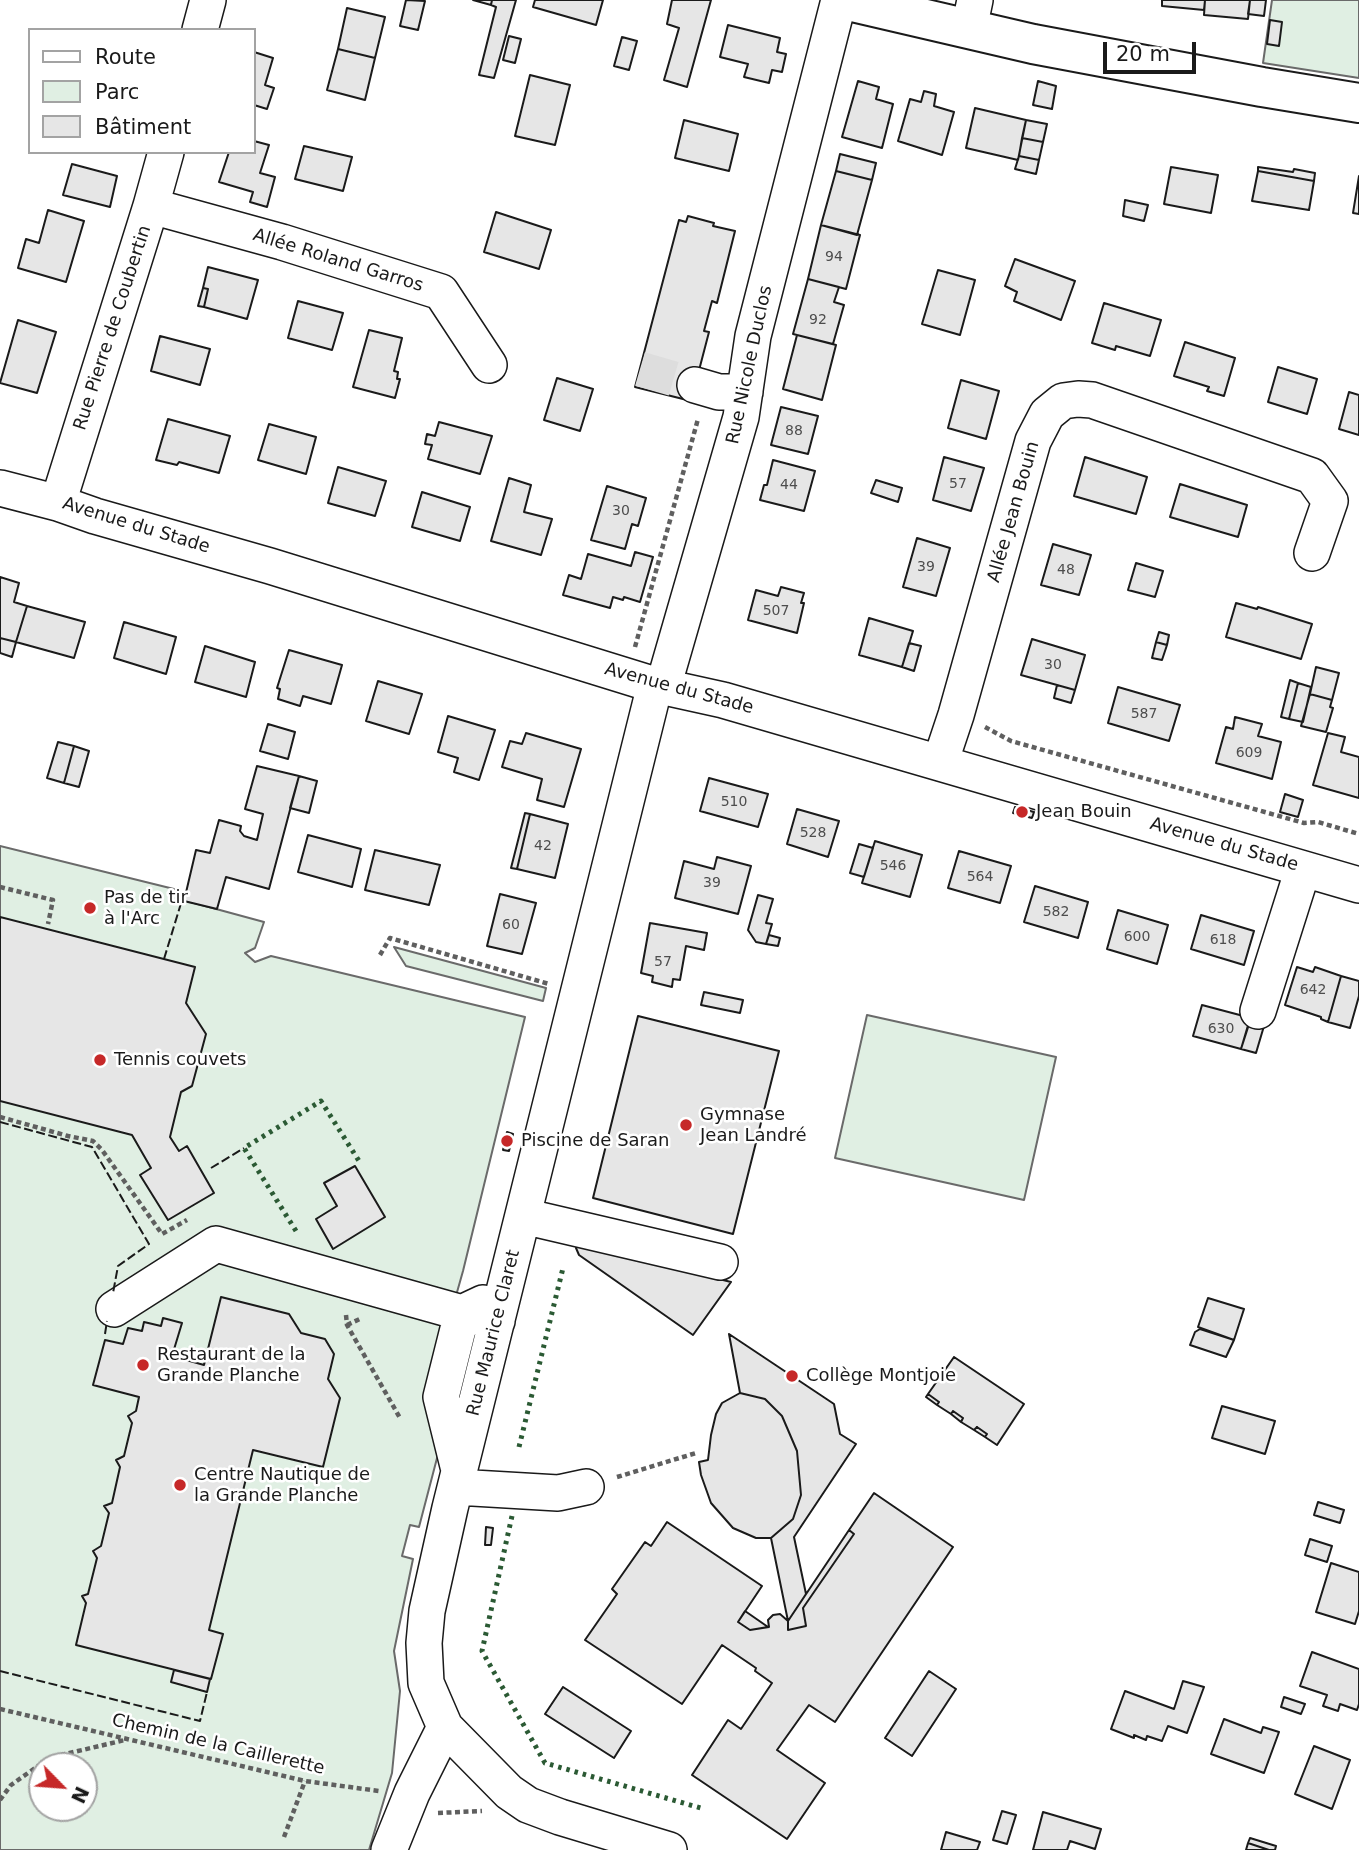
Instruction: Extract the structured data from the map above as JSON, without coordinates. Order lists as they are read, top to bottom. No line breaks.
{"streets":{"street":["Allée Roland Garros","Rue Pierre de Coubertin","Rue Nicole Duclos","Allée Jean Bouin","Avenue du Stade","Rue Maurice Claret"],"path":["Chemin de la Caillerette"]},"crossings":[["Allée Roland Garros","Rue Pierre de Coubertin"],["Rue Pierre de Coubertin","Avenue du Stade"],["Rue Nicole Duclos","Avenue du Stade"],["Rue Nicole Duclos","Rue Maurice Claret"],["Allée Jean Bouin","Avenue du Stade"],["Avenue du Stade","Rue Maurice Claret"]],"places":["Jean Bouin","Pas de tir à l'Arc","Tennis couvets","Gymnase Jean Landré","Piscine de Saran","Restaurant de la Grande Planche","Collège Montjoie","Centre Nautique de la Grande Planche"],"house_numbers":["94","92","88","57","44","30","39","48","507","30","587","609","510","528","42","546","564","39","582","60","600","618","57","642","630"],"legend":["Route","Parc","Bâtiment"],"scale_bar":"20 m","north":"bottom right"}
